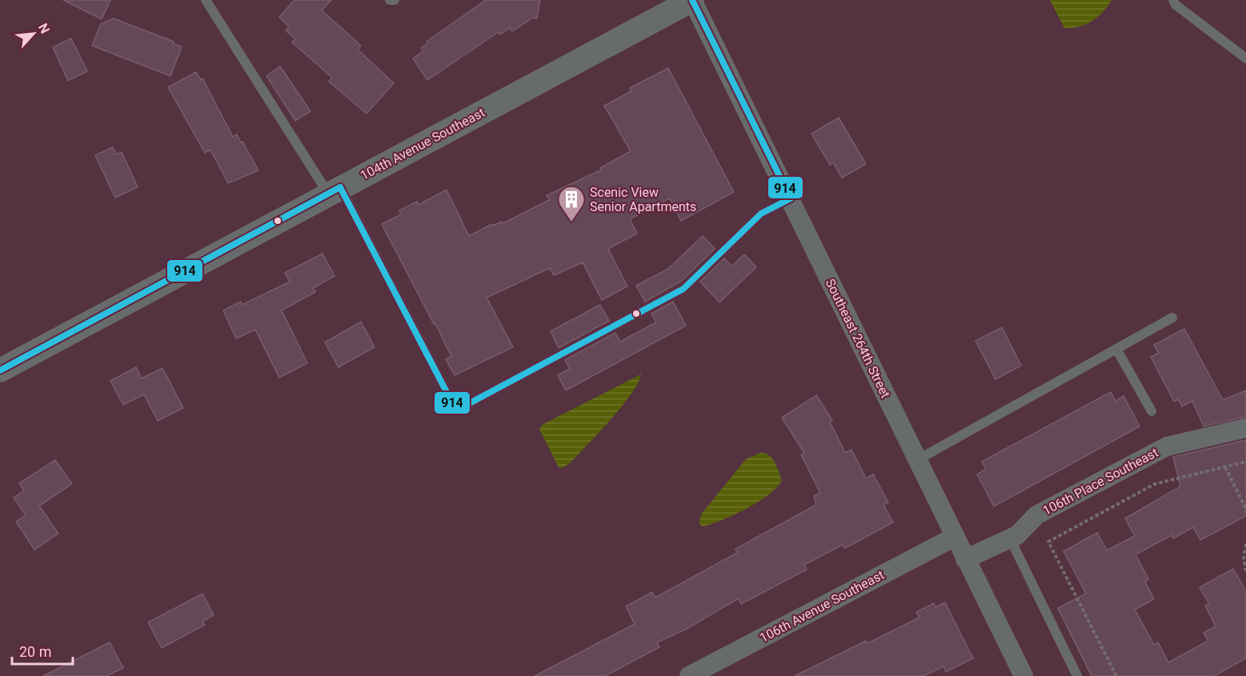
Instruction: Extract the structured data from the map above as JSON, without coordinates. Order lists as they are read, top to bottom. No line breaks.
{"streets":{"street":["104th Avenue Southeast","Southeast 264th Street","106th Place Southeast","106th Avenue Southeast"]},"crossings":[["104th Avenue Southeast","Southeast 264th Street"],["Southeast 264th Street","106th Place Southeast"],["Southeast 264th Street","106th Avenue Southeast"]],"places":{"building":["Scenic View Senior Apartments"]},"lines":["transit line 914"],"scale_bar":"20 m","north":"top right"}
